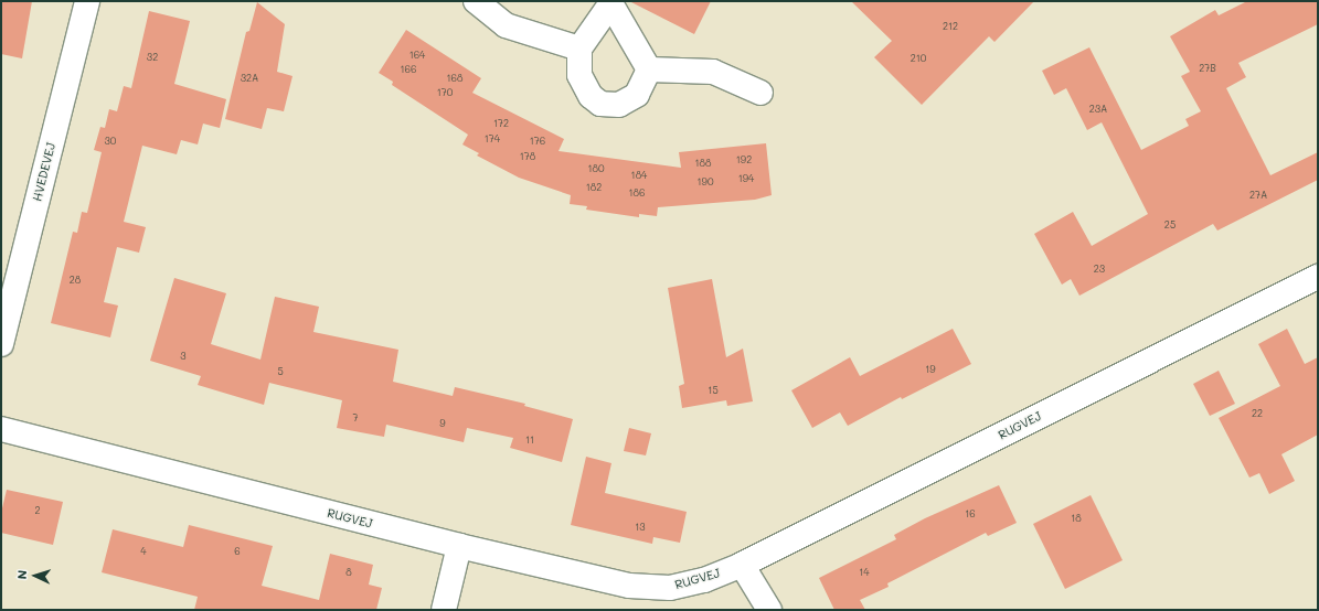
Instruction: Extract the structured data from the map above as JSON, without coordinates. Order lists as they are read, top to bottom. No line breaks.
{"streets":{"street":["HVEDEVEJ","RUGVEJ"]},"house_numbers":["212","164","32","210","27B","166","32A","168","170","23A","172","174","30","176","178","192","188","180","184","194","190","182","186","27A","25","23","28","3","19","5","15","22","7","9","11","2","16","18","13","4","6","8","14"],"north":"left"}
